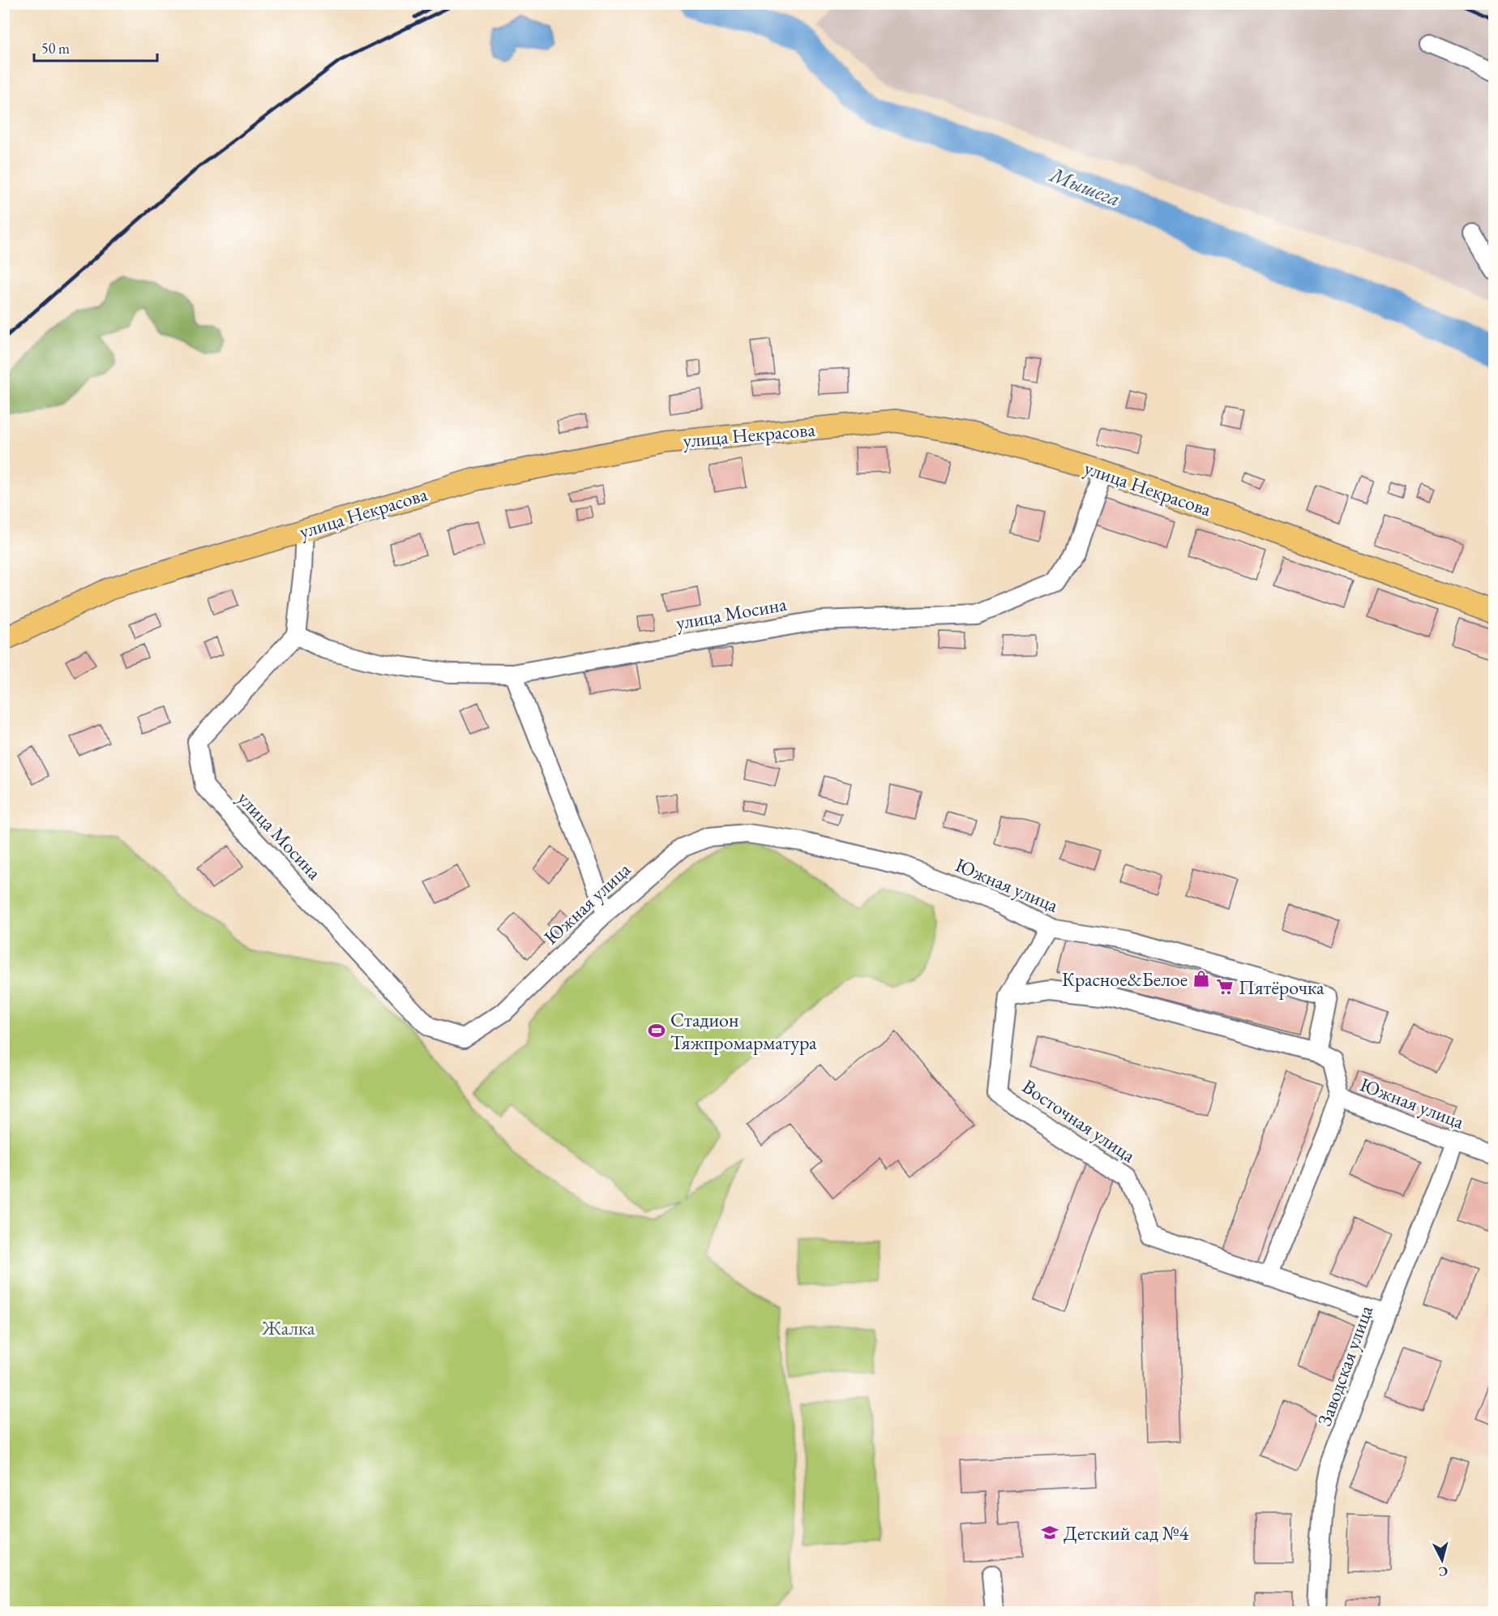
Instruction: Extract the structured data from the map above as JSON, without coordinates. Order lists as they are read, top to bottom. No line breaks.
{"streets":{"main road":["улица Некрасова"],"street":["улица Мосина","Южная улица","Восточная улица","Заводская улица"]},"crossings":[["улица Некрасова","улица Мосина"],["улица Мосина","Южная улица"],["Южная улица","Восточная улица"],["Южная улица","Заводская улица"],["Восточная улица","Заводская улица"]],"water":["Мышега"],"parks":["Жалка"],"places":{"shop":["Красное&Белое"],"supermarket":["Пятёрочка"],"sports":["Стадион Тяжпромарматура"],"school or university":["Детский сад №4"]},"scale_bar":"50 m","north":"bottom"}
